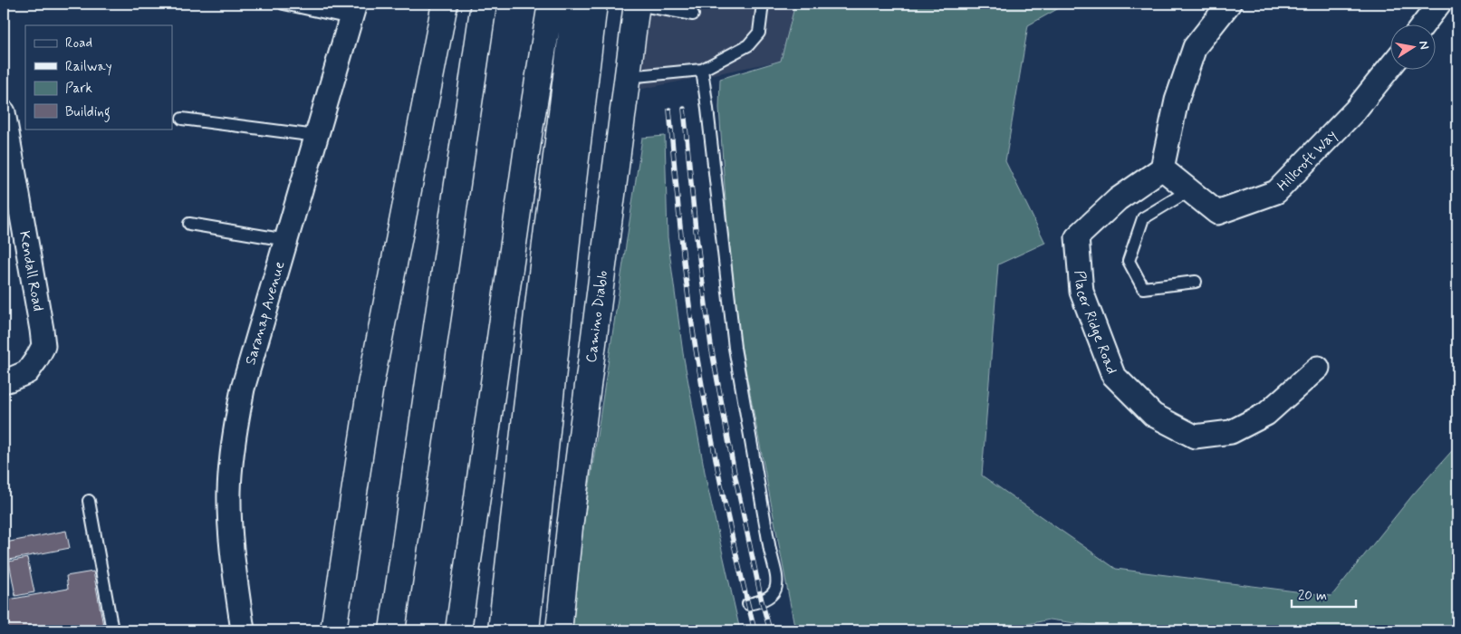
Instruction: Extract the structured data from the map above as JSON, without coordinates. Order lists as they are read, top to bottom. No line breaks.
{"streets":{"main road":["Camino Diablo"],"street":["Hillcroft Way","Kendall Road","Saranap Avenue","Placer Ridge Road"]},"crossings":[["Hillcroft Way","Placer Ridge Road"]],"legend":["Road","Railway","Park","Building"],"scale_bar":"20 m","north":"right"}
